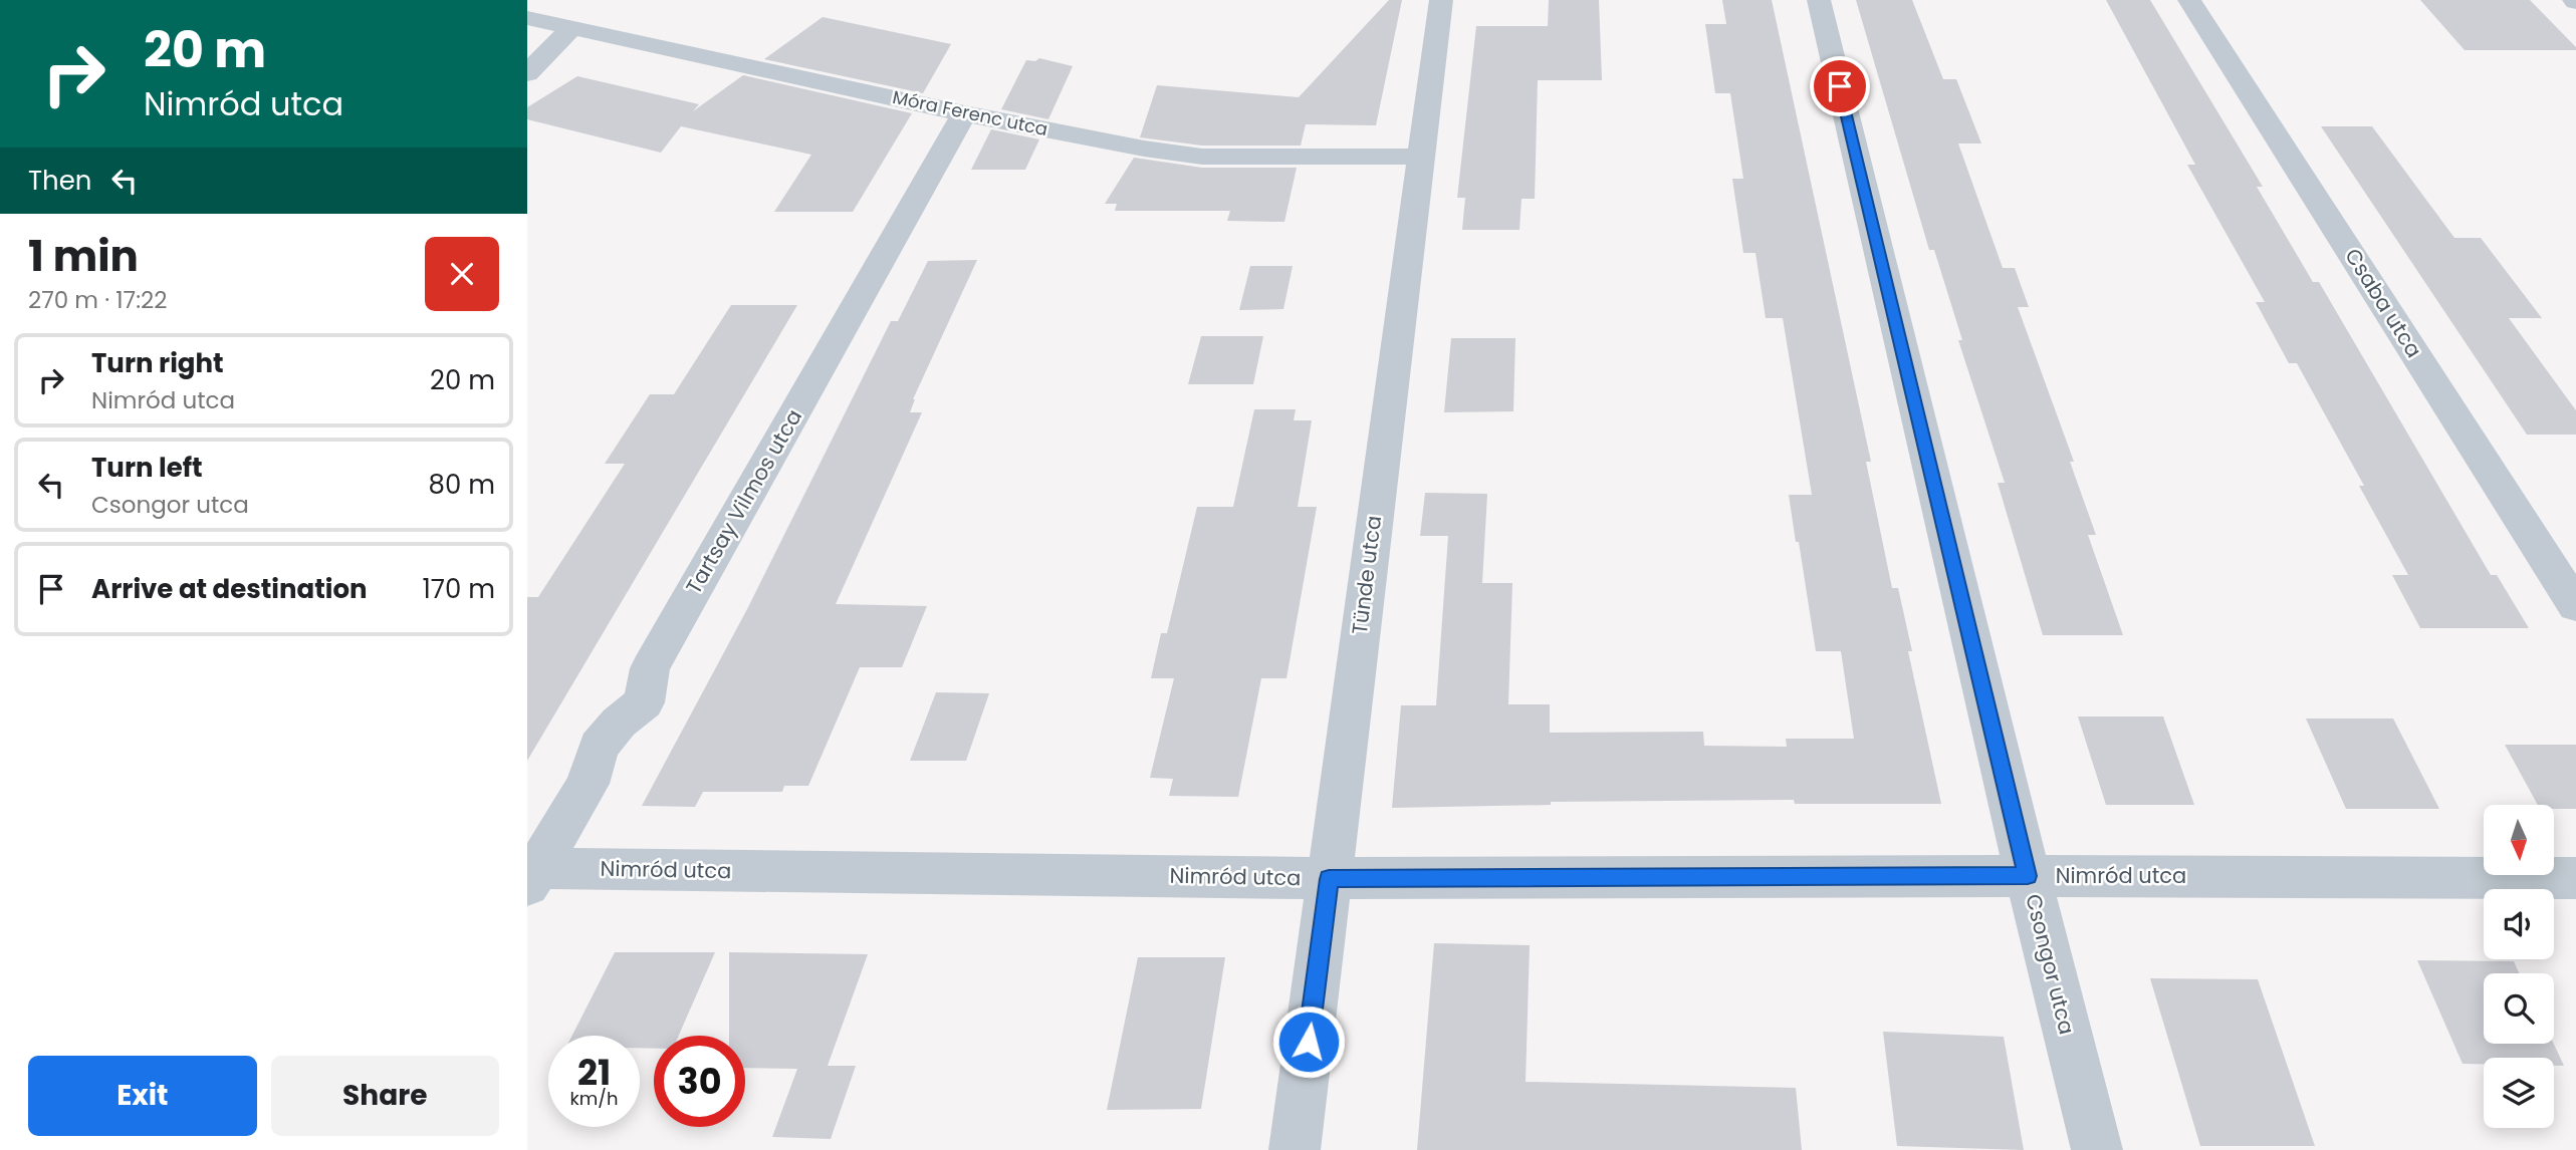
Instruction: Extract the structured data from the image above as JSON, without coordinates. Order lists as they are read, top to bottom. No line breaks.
{"streets":{"street":["Móra Ferenc utca","Csaba utca","Tartsay Vilmos utca","Tünde utca","Nimród utca","Csongor utca"]},"crossings":[["Móra Ferenc utca","Tartsay Vilmos utca"],["Móra Ferenc utca","Tünde utca"],["Tartsay Vilmos utca","Nimród utca"],["Tünde utca","Nimród utca"],["Nimród utca","Csongor utca"]],"north":"bottom","page":{"turn":["20 m","Nimród utca"],"then":"Then","heading":["1 min","270 m · 17:22"],"list":[{"name":"Turn right","note":"Nimród utca","value":"20 m"},{"name":"Turn left","note":"Csongor utca","value":"80 m"},{"name":"Arrive at destination","value":"170 m"}],"speed":"21 km/h","limit":"30","buttons":["Exit","Share"]}}
